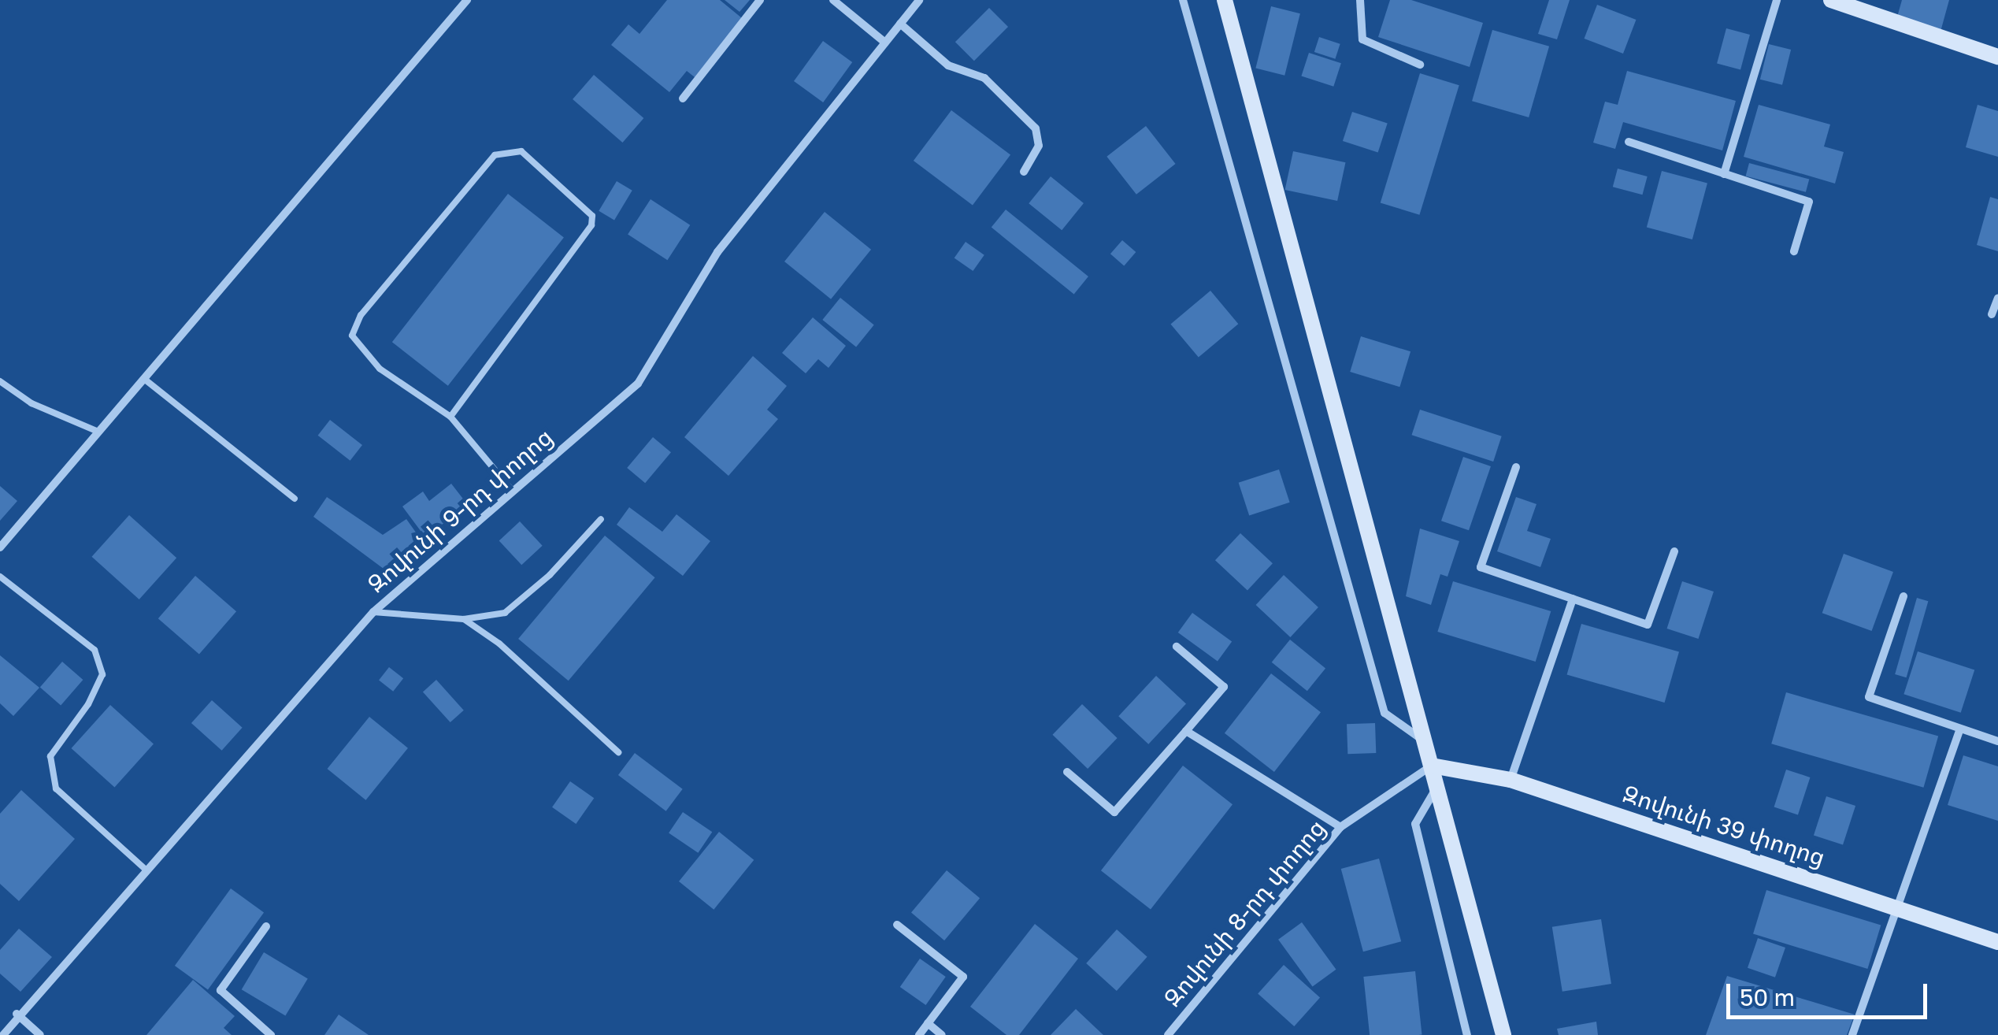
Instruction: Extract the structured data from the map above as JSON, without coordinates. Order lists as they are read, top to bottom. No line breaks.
{"streets":{"street":["Զովունի 9-րդ փողոց","Զովունի 39 փողոց","Զովունի 8-րդ փողոց"]},"crossings":[["Զովունի 39 փողոց","Զովունի 8-րդ փողոց"]],"scale_bar":"50 m"}
